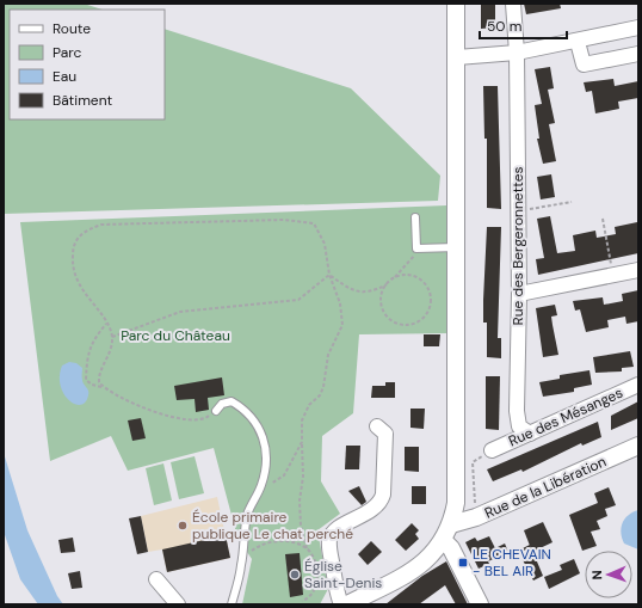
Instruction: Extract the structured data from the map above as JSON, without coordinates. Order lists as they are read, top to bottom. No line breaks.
{"streets":{"street":["Rue des Bergeronnettes","Rue des Mésanges","Rue de la Libération"]},"crossings":[["Rue des Bergeronnettes","Rue des Mésanges"]],"parks":["Parc du Château"],"places":{"other":["École primaire publique Le chat perché","Église Saint-Denis"],"transit":["LE CHEVAIN - BEL AIR"]},"legend":["Route","Parc","Eau","Bâtiment"],"scale_bar":"50 m","north":"left"}
